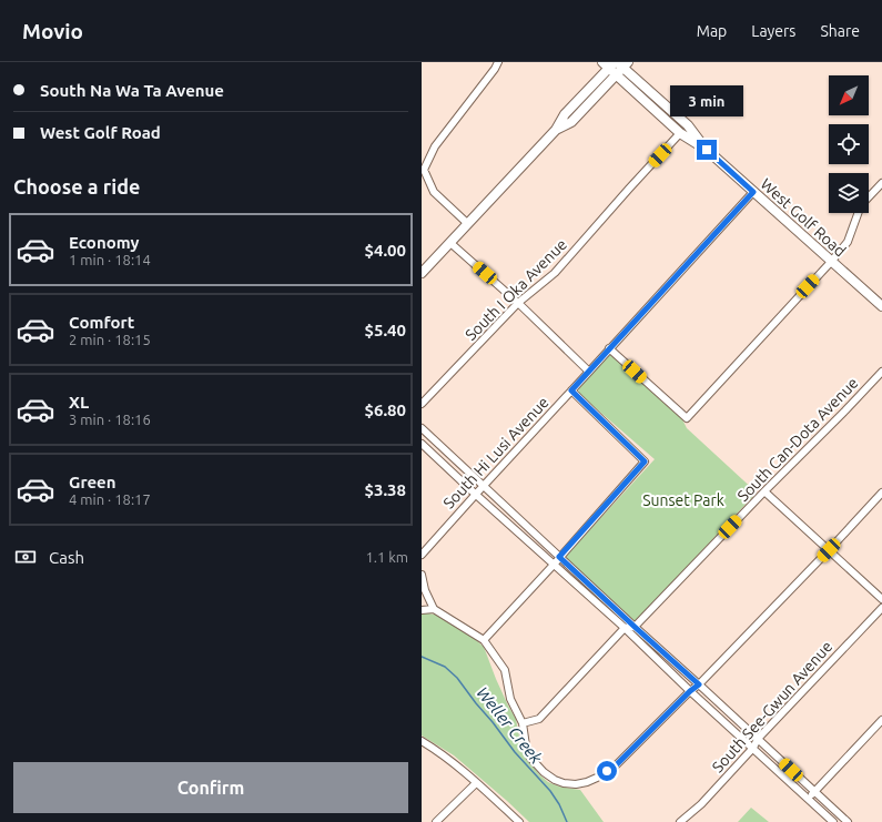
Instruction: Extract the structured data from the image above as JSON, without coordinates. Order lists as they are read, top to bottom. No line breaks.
{"streets":{"main road":["West Golf Road"],"street":["South I Oka Avenue","South Can-Dota Avenue","South Hi Lusi Avenue","South See-Gwun Avenue"]},"crossings":[["West Golf Road","South I Oka Avenue"],["West Golf Road","South Hi Lusi Avenue"]],"water":["Weller Creek"],"parks":["Sunset Park"],"north":"bottom left","page":{"header":"Movio","nav":["Map","Layers","Share"],"banner":["South Na Wa Ta Avenue","West Golf Road"],"bubble":"3 min","heading":"Choose a ride","list":[{"name":"Economy","note":"1 min · 18:14","value":"$4.00"},{"name":"Comfort","note":"2 min · 18:15","value":"$5.40"},{"name":"XL","note":"3 min · 18:16","value":"$6.80"},{"name":"Green","note":"4 min · 18:17","value":"$3.38"}],"pay":["Cash","1.1 km"],"buttons":"Confirm"}}
